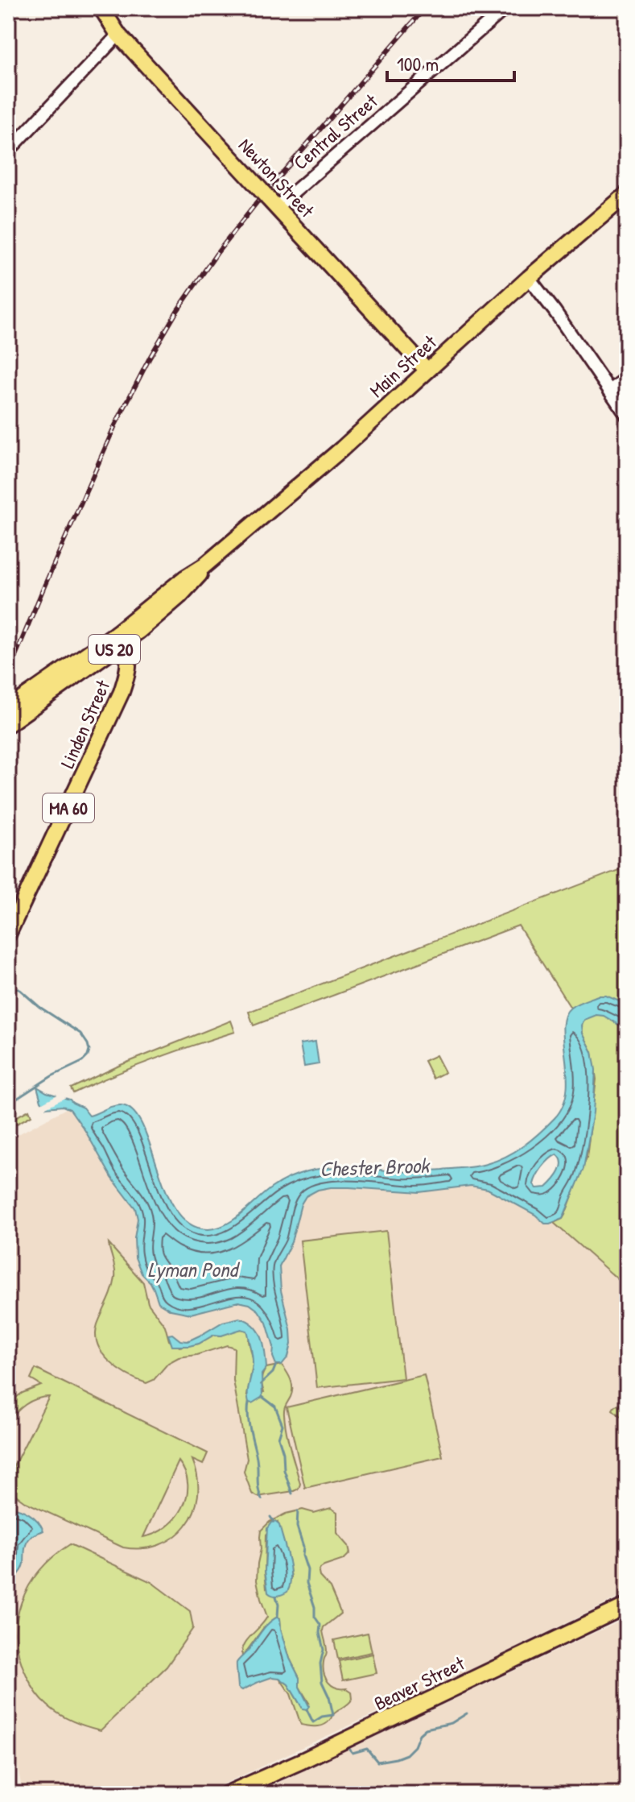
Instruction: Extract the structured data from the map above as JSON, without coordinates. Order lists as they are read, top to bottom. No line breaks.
{"streets":{"main road":["Newton Street","Main Street","US 20","Linden Street","MA 60","Beaver Street"],"street":["Central Street"]},"crossings":[["Central Street","Newton Street"],["Newton Street","Main Street"],["Main Street","Linden Street"]],"water":["Chester Brook","Lyman Pond"],"scale_bar":"100 m"}
